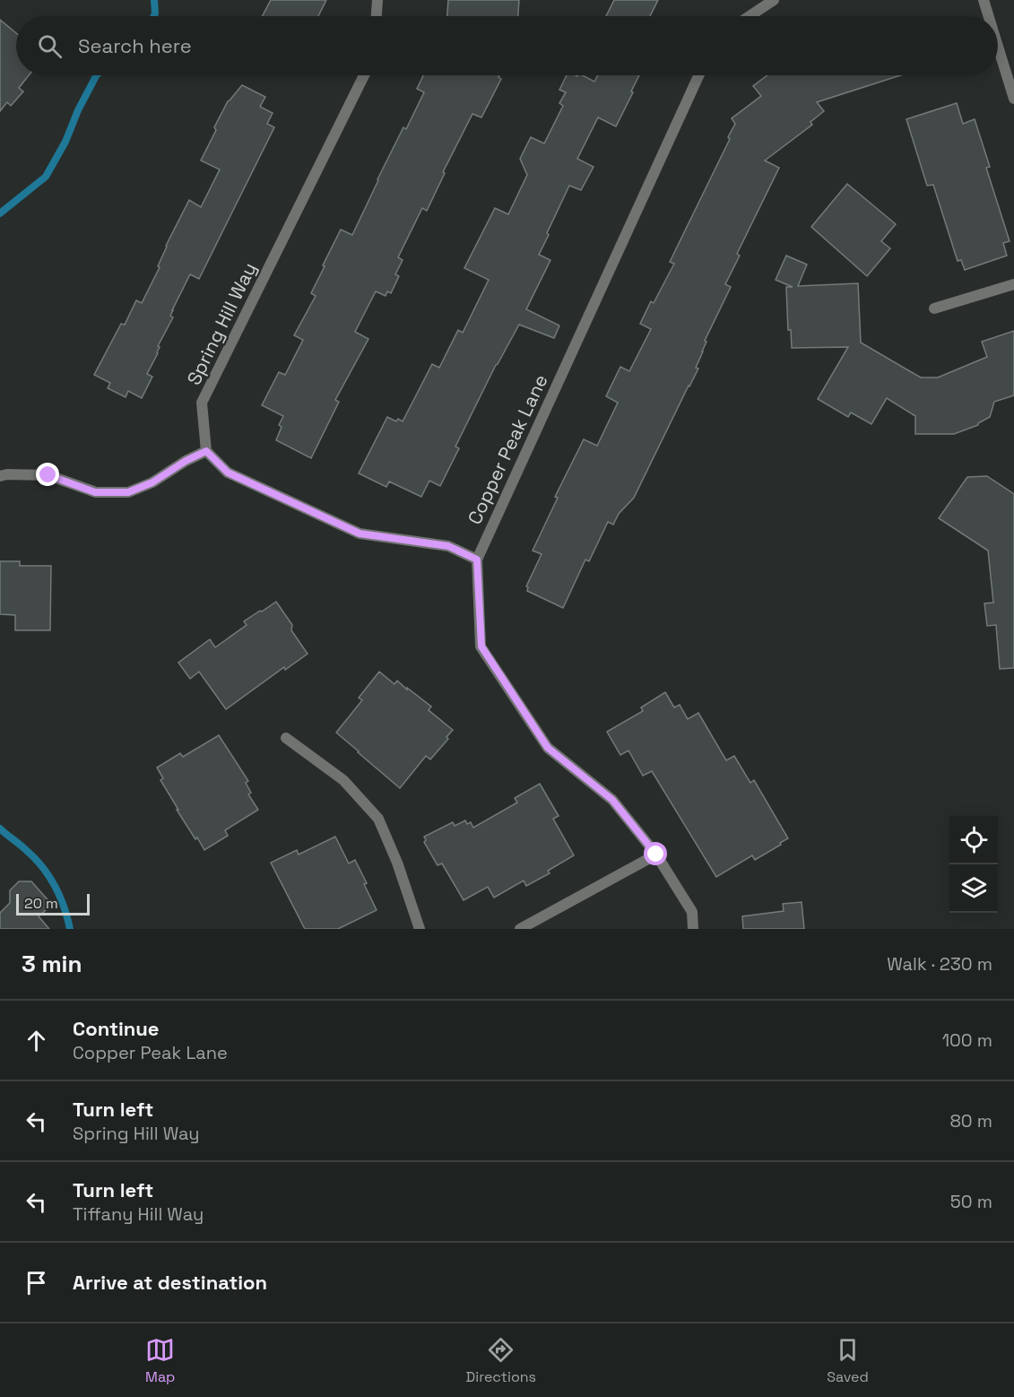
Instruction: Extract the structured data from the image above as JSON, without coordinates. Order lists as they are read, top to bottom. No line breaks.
{"streets":{"street":["Spring Hill Way","Copper Peak Lane"]},"scale_bar":"20 m","page":{"search":"Search here","scale":"20 m","heading":["3 min","Walk · 230 m"],"list":[["Continue","Copper Peak Lane","100 m"],["Turn left","Spring Hill Way","80 m"],["Turn left","Tiffany Hill Way","50 m"],"Arrive at destination"],"nav":["Map","Directions","Saved"]}}
